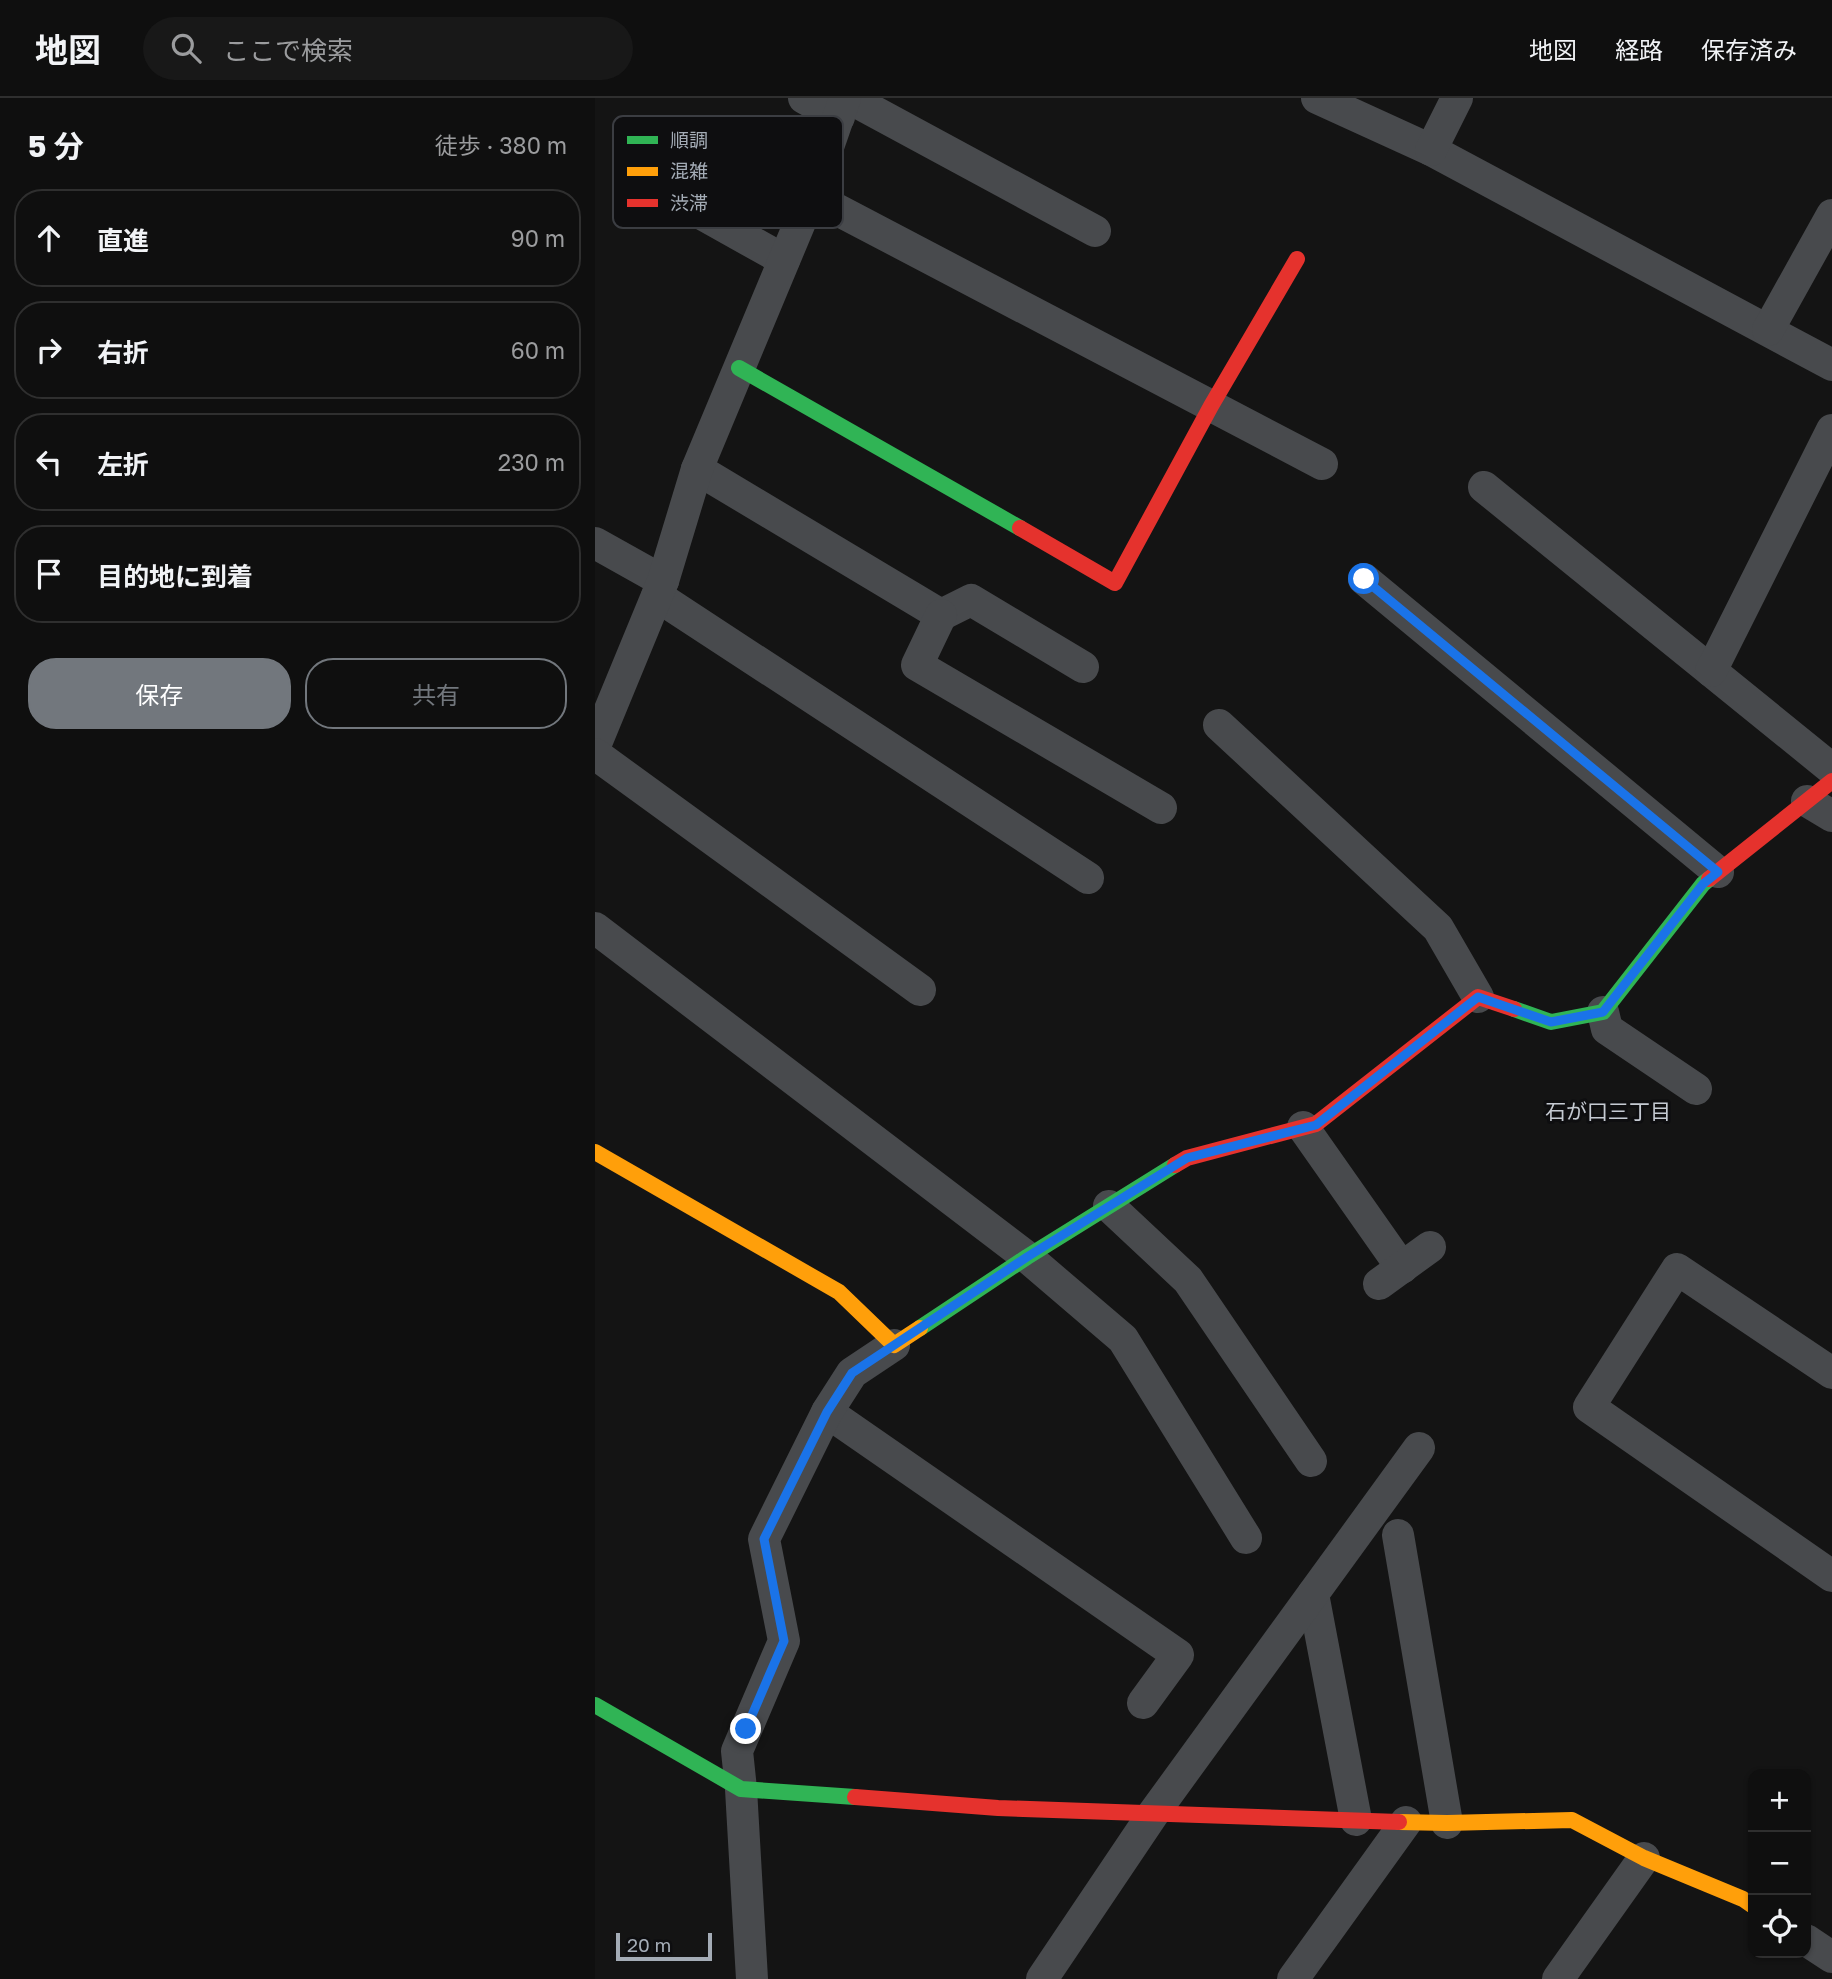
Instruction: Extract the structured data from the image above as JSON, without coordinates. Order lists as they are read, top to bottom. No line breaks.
{"districts":["石が口三丁目"],"legend":["順調","混雑","渋滞"],"scale_bar":"20 m","page":{"header":"地図","search":"ここで検索","nav":["地図","経路","保存済み"],"heading":["5 分","徒歩 · 380 m"],"list":[["直進","90 m"],["右折","60 m"],["左折","230 m"],"目的地に到着"],"buttons":["保存","共有"],"map_buttons":["+","−"],"scale":"20 m"}}
